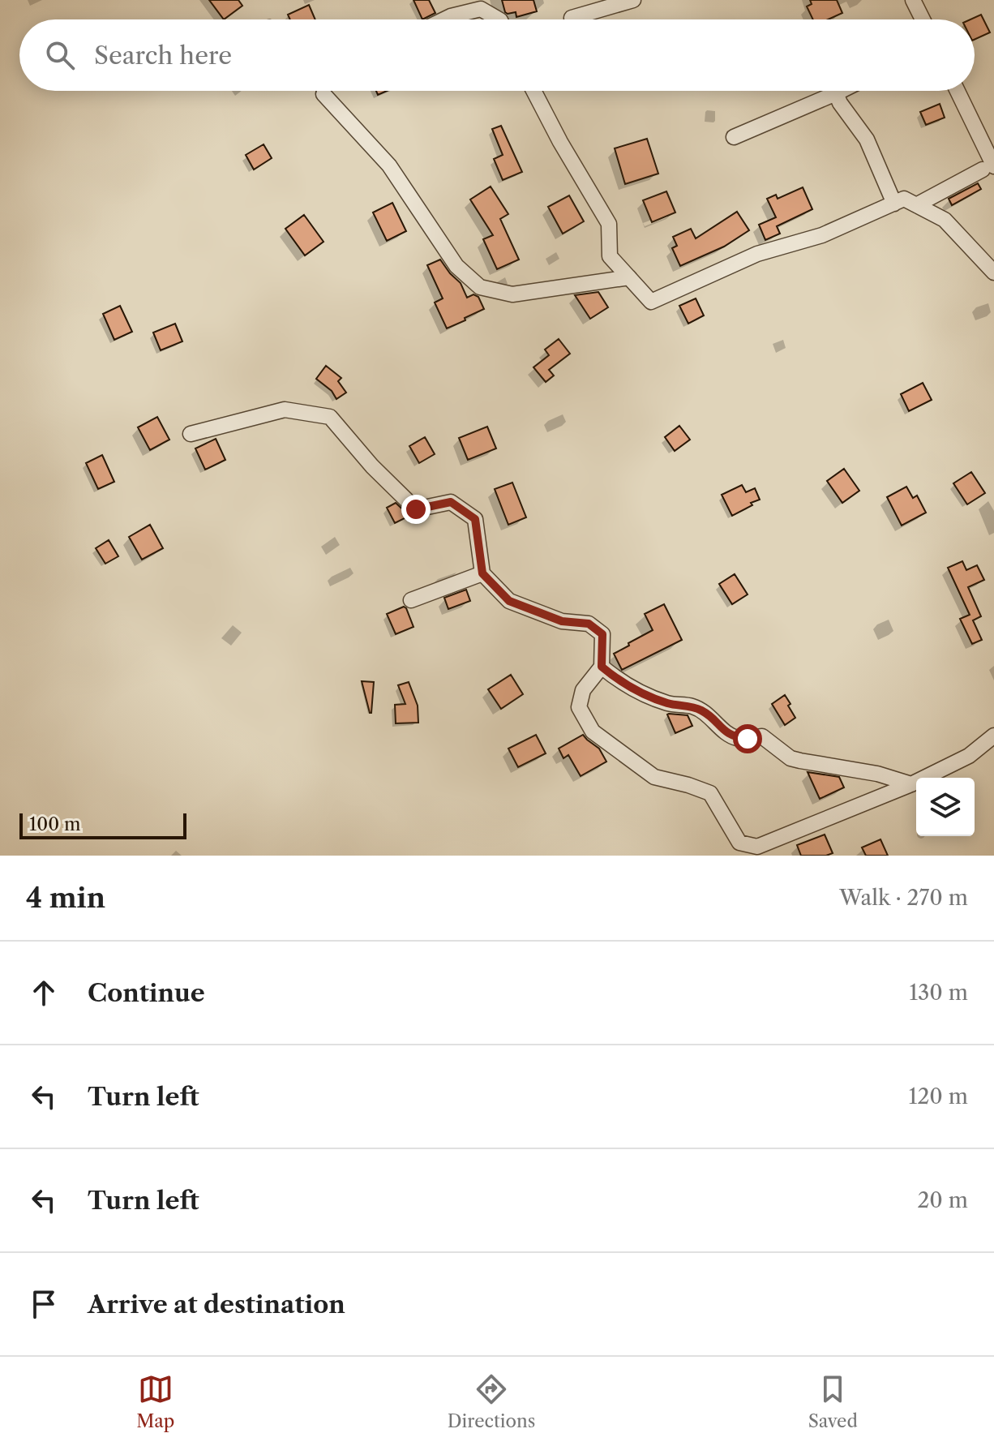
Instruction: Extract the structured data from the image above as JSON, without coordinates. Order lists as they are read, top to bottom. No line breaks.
{"scale_bar":"100 m","page":{"search":"Search here","scale":"100 m","heading":["4 min","Walk · 270 m"],"list":[["Continue","130 m"],["Turn left","120 m"],["Turn left","20 m"],"Arrive at destination"],"nav":["Map","Directions","Saved"]}}
